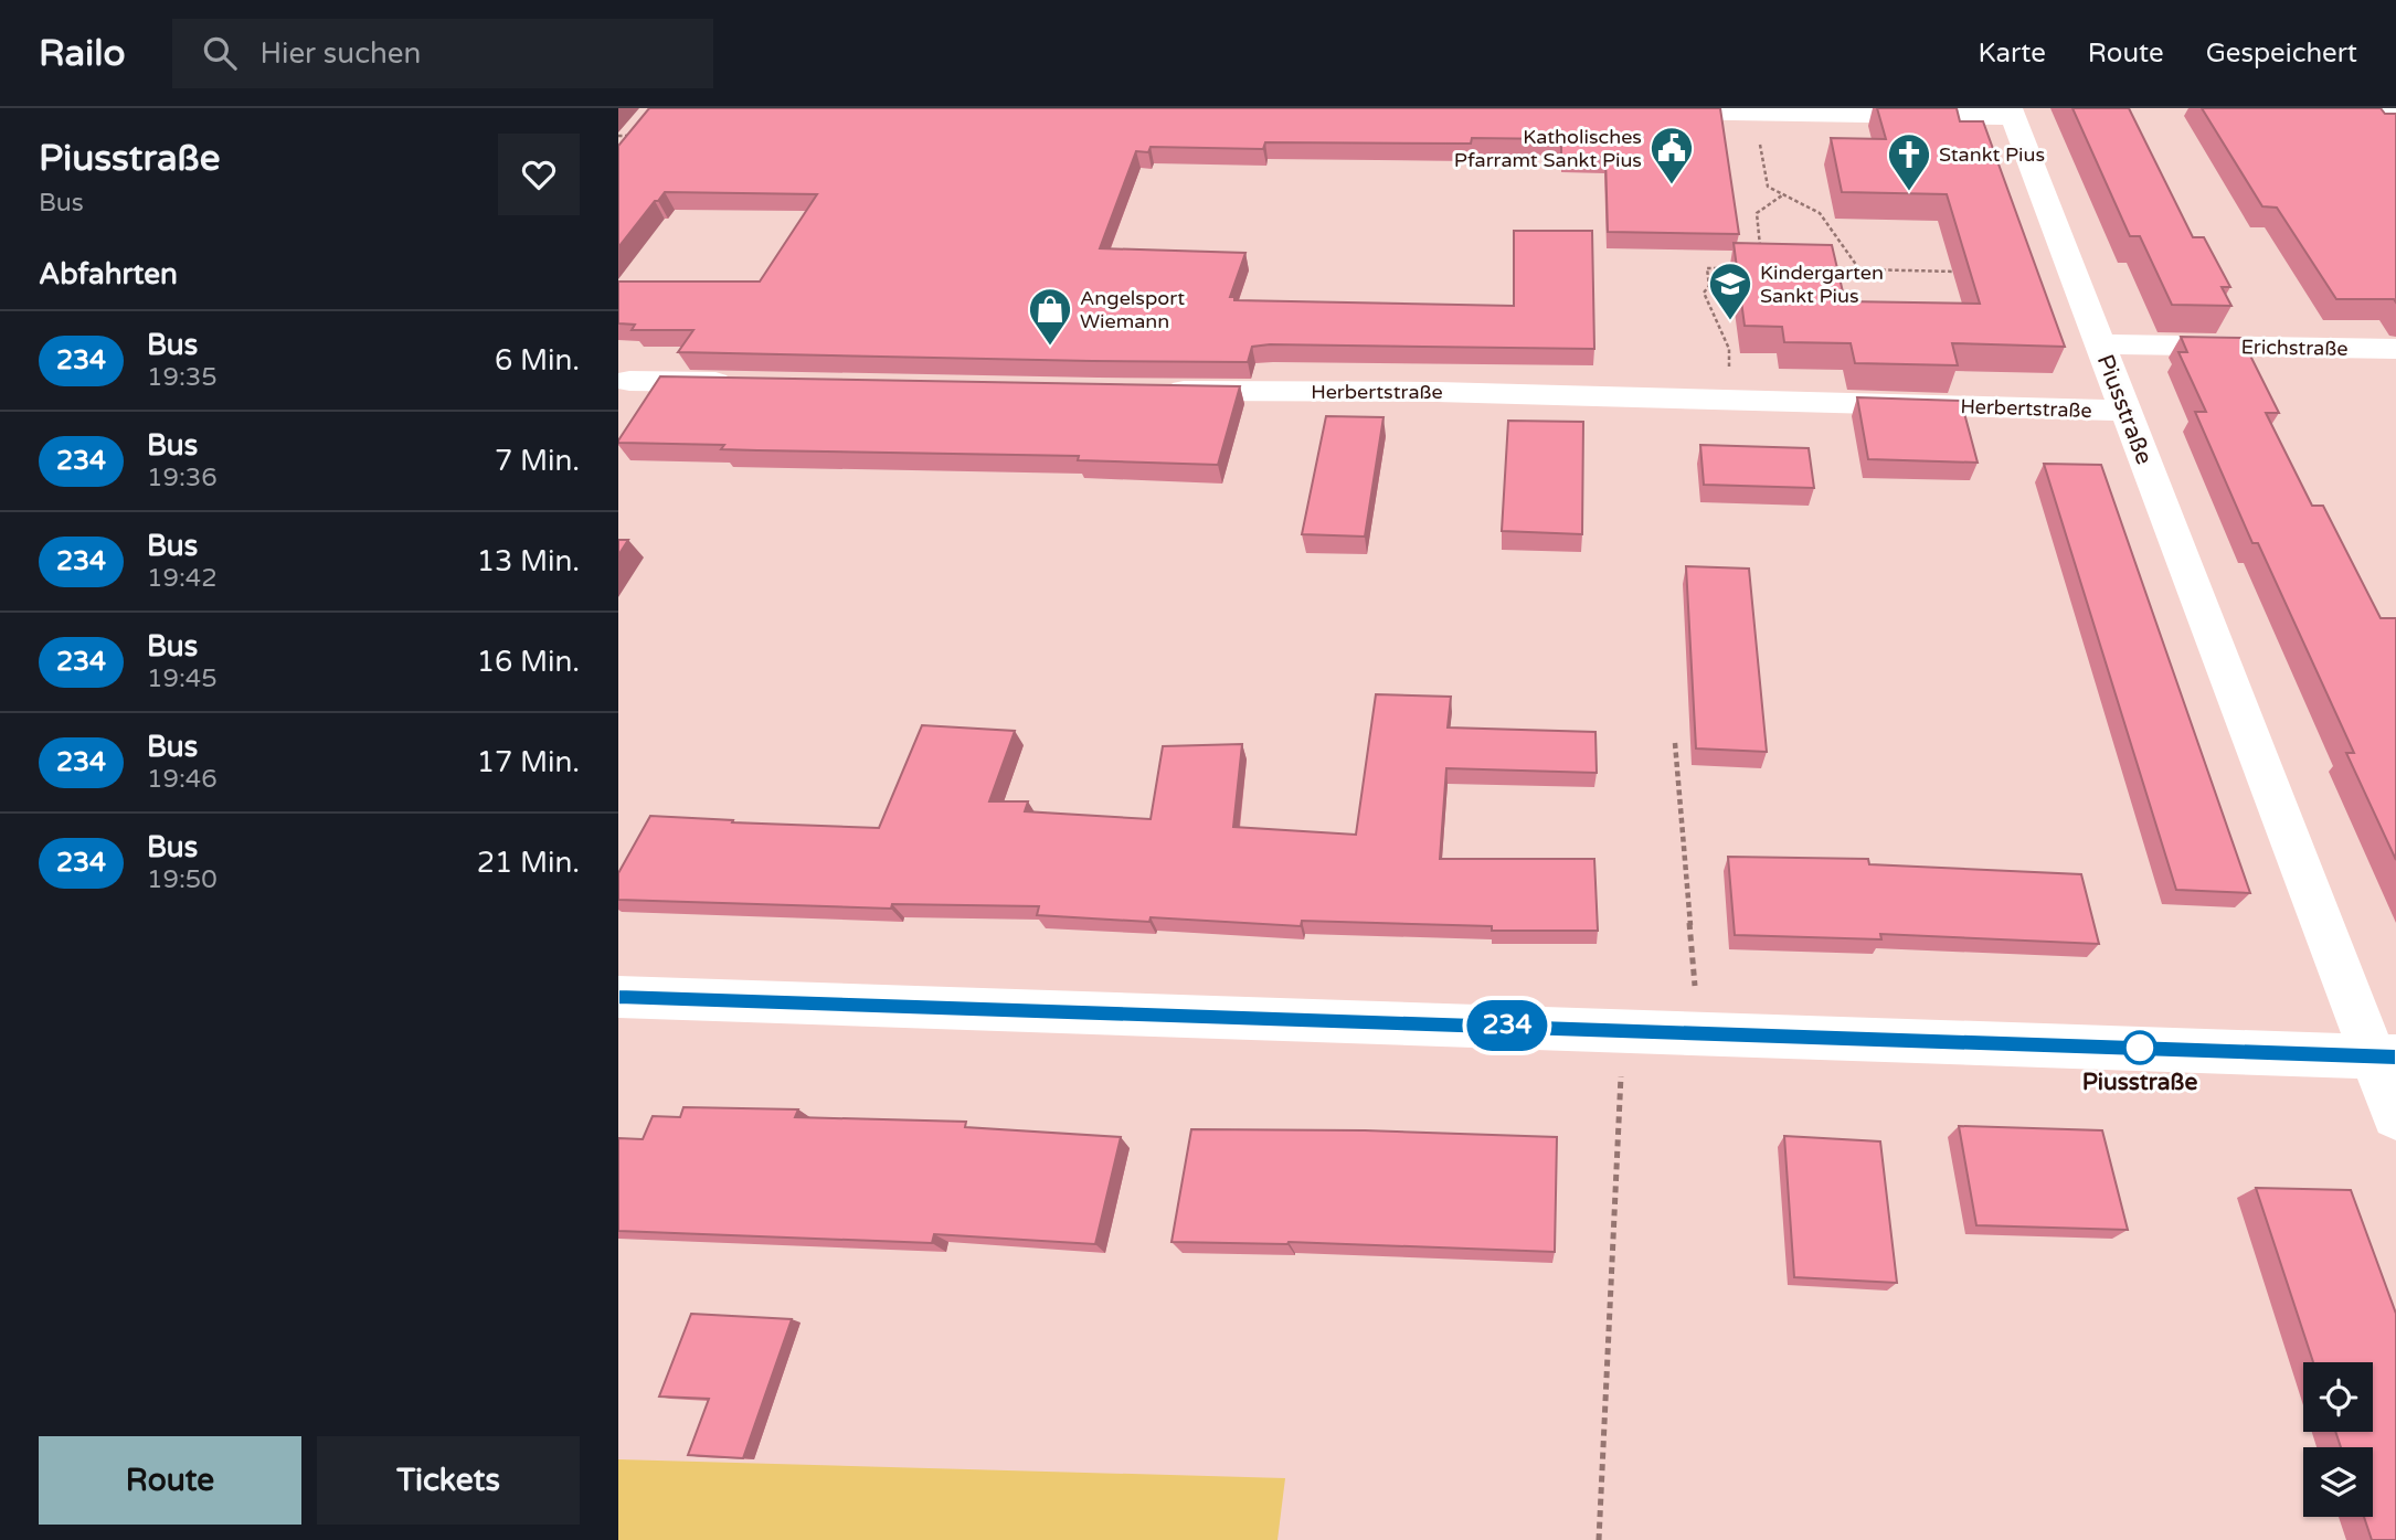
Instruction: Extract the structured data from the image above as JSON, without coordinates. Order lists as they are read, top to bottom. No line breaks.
{"streets":{"street":["Erichstraße","Herbertstraße","Piusstraße"]},"crossings":[["Erichstraße","Piusstraße"],["Herbertstraße","Piusstraße"]],"places":{"public building":["Katholisches Pfarramt Sankt Pius"],"church":["Stankt Pius"],"school or university":["Kindergarten Sankt Pius"],"shop":["Angelsport Wiemann"],"other":["Piusstraße"]},"lines":["bus line 234"],"page":{"header":"Railo","search":"Hier suchen","nav":["Karte","Route","Gespeichert"],"heading":[["Piusstraße","Bus"],"Abfahrten"],"on_map":"234","list":[{"mark":"234","name":"Bus","note":"19:35","value":"6 Min."},{"mark":"234","name":"Bus","note":"19:36","value":"7 Min."},{"mark":"234","name":"Bus","note":"19:42","value":"13 Min."},{"mark":"234","name":"Bus","note":"19:45","value":"16 Min."},{"mark":"234","name":"Bus","note":"19:46","value":"17 Min."},{"mark":"234","name":"Bus","note":"19:50","value":"21 Min."}],"buttons":["Route","Tickets"]}}
